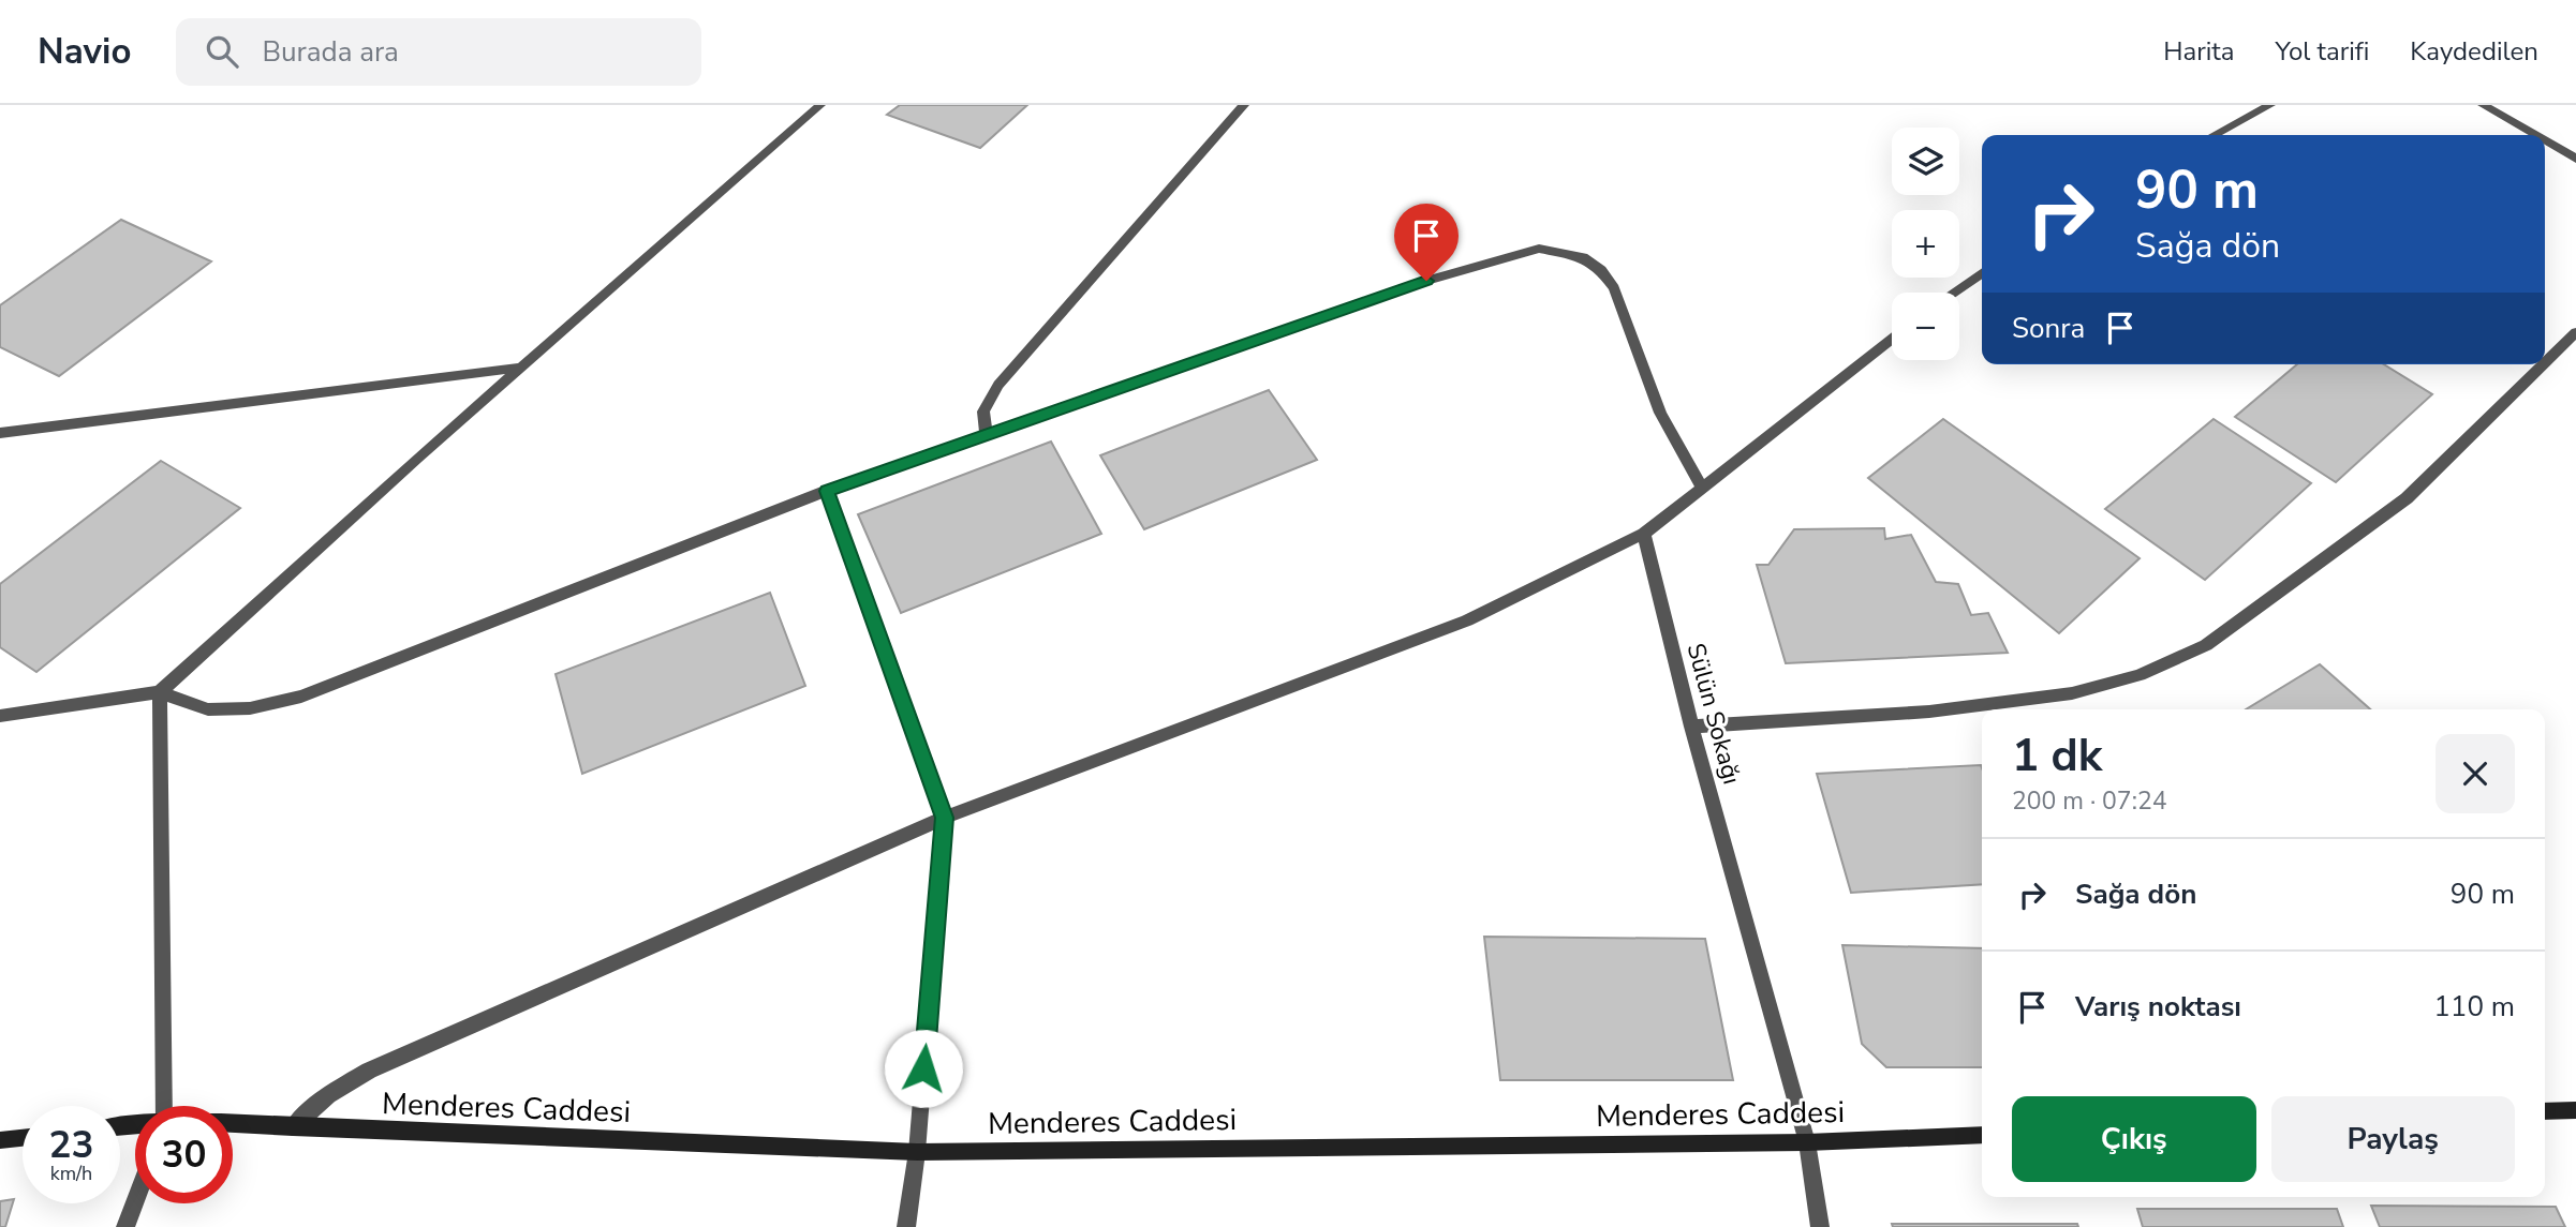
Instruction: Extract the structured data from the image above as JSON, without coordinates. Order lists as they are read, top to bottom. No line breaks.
{"streets":{"street":["Sülün Sokağı","Menderes Caddesi"]},"crossings":[["Sülün Sokağı","Menderes Caddesi"]],"page":{"header":"Navio","search":"Burada ara","nav":["Harita","Yol tarifi","Kaydedilen"],"map_buttons":["+","−"],"turn":["90 m","Sağa dön"],"then":"Sonra","heading":["1 dk","200 m · 07:24"],"list":[{"name":"Sağa dön","value":"90 m"},{"name":"Varış noktası","value":"110 m"}],"buttons":["Çıkış","Paylaş"],"speed":"23 km/h","limit":"30"}}
